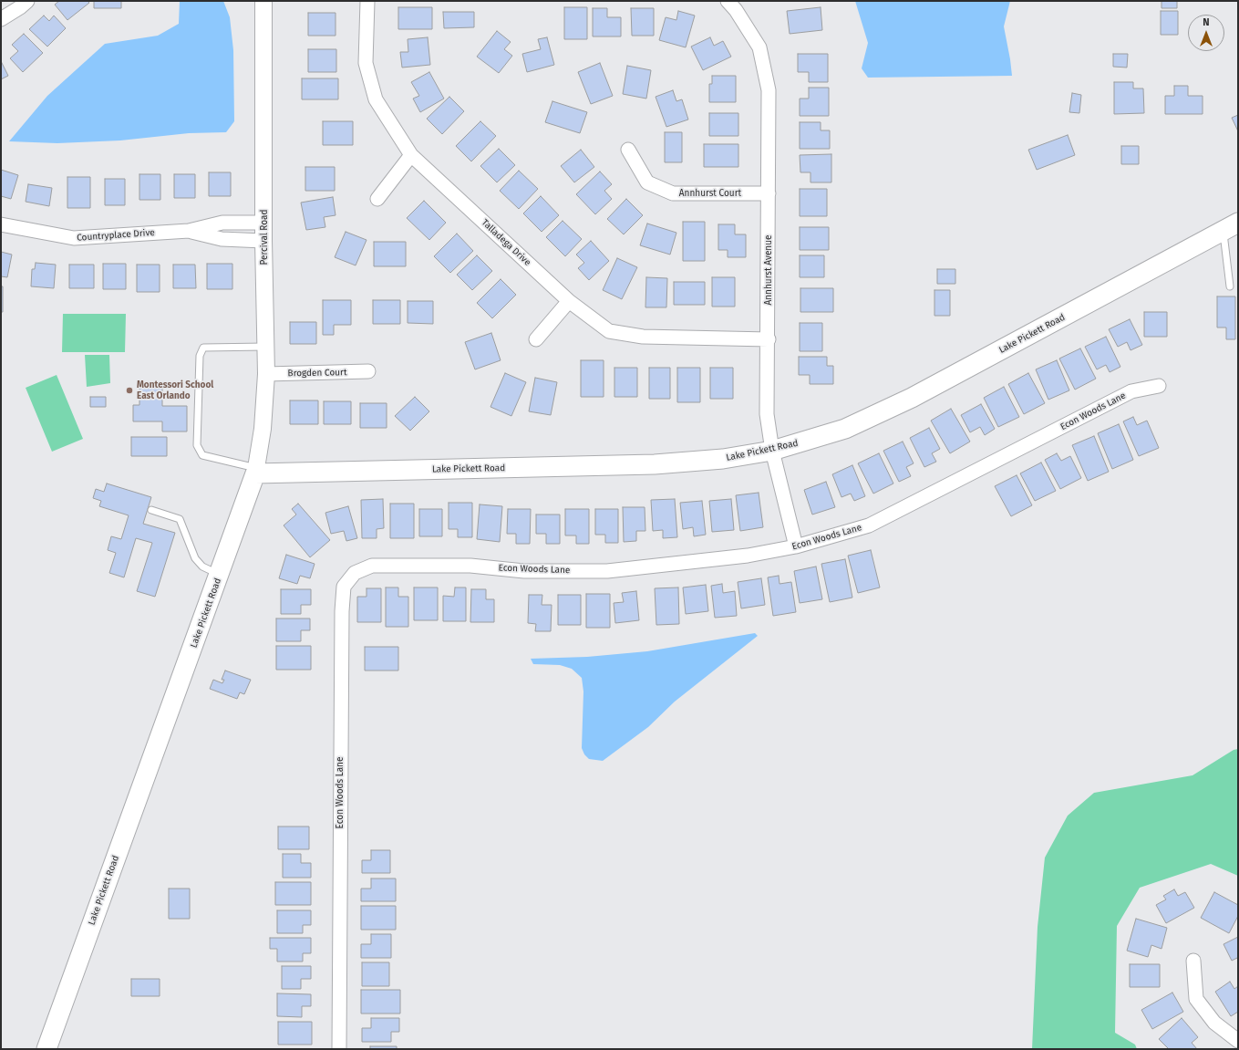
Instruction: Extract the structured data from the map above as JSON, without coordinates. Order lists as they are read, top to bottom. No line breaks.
{"streets":{"main road":["Lake Pickett Road"],"street":["Annhurst Court","Countryplace Drive","Percival Road","Talladega Drive","Annhurst Avenue","Brogden Court","Econ Woods Lane"]},"crossings":[["Annhurst Court","Annhurst Avenue"],["Countryplace Drive","Percival Road"],["Percival Road","Lake Pickett Road"],["Percival Road","Brogden Court"],["Talladega Drive","Annhurst Avenue"],["Annhurst Avenue","Lake Pickett Road"],["Annhurst Avenue","Econ Woods Lane"]],"places":["Montessori School East Orlando"],"north":"top"}
